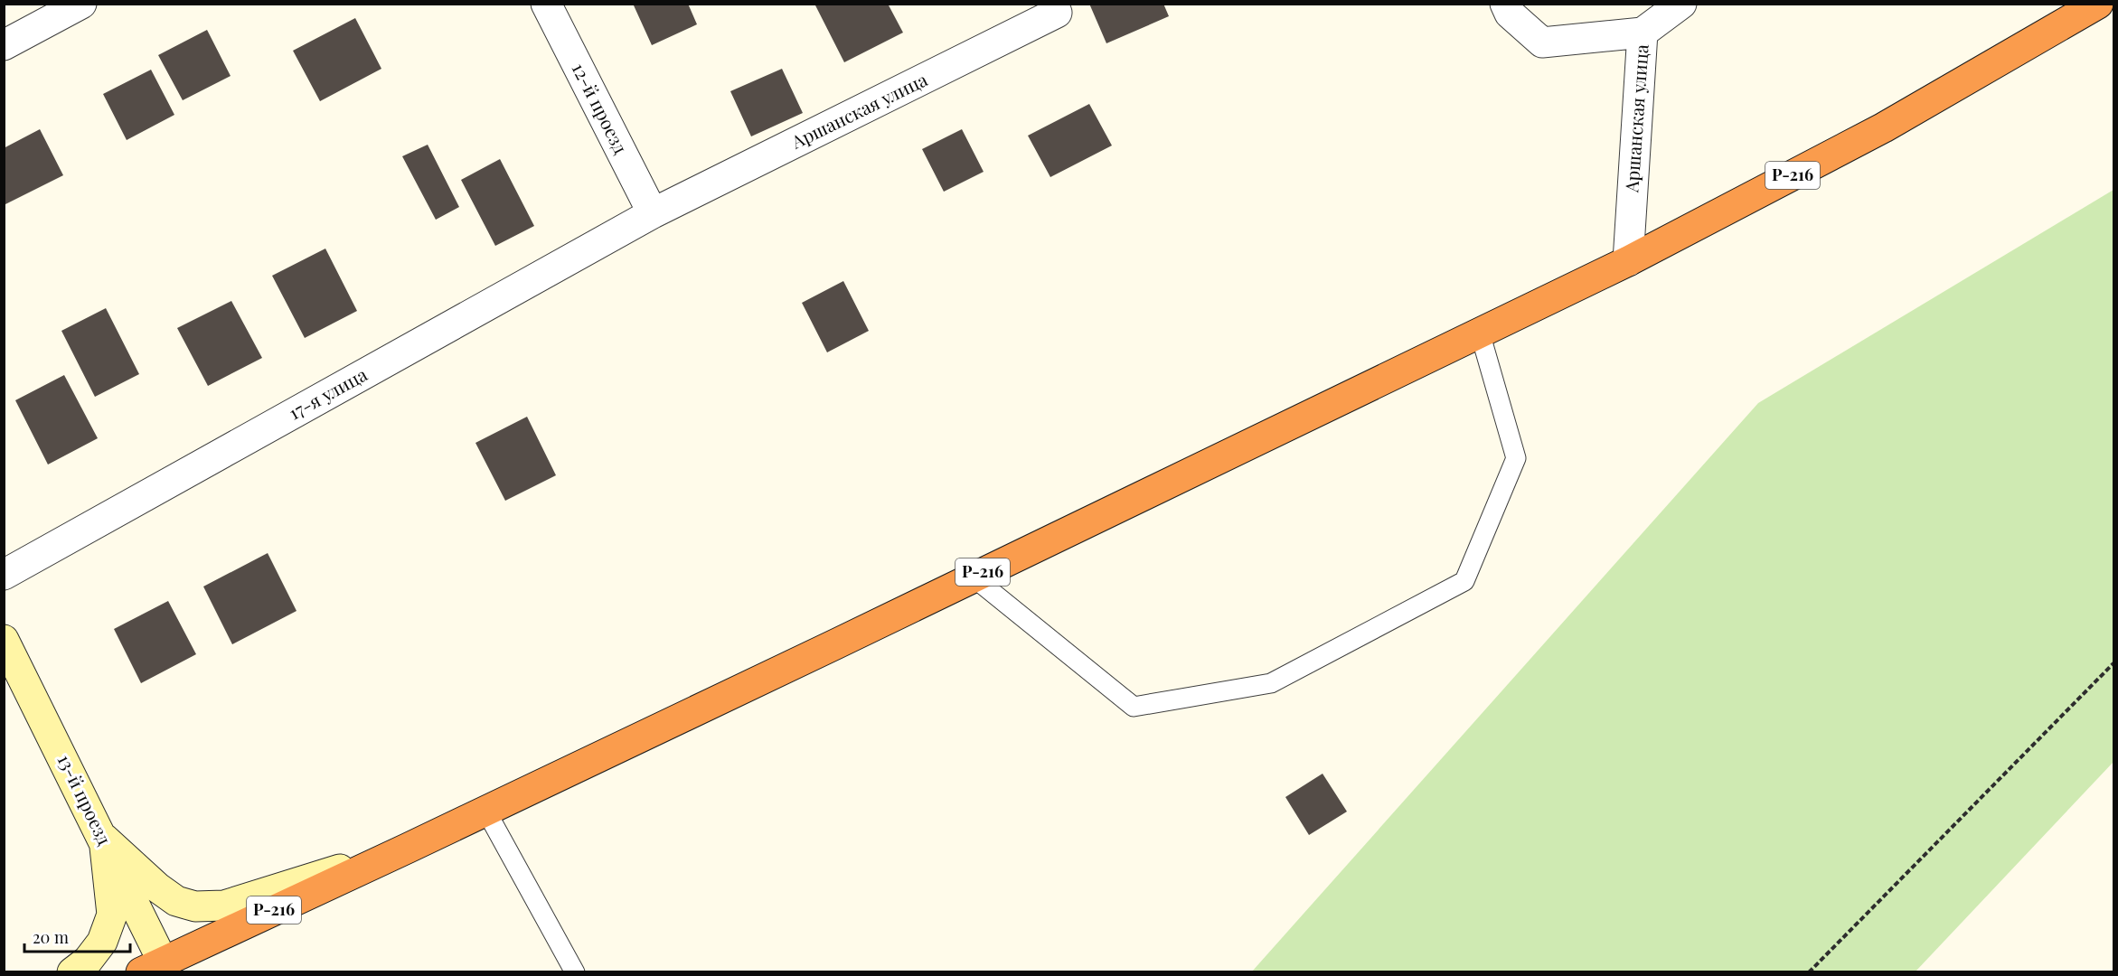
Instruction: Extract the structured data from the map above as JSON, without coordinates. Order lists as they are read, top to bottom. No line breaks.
{"streets":{"highway":["Р-216"],"street":["12-й проезд","Аршанская улица","17-я улица","13-й проезд"]},"crossings":[["12-й проезд","Аршанская улица"],["12-й проезд","17-я улица"],["Аршанская улица","Р-216"],["Аршанская улица","17-я улица"],["Р-216","13-й проезд"]],"scale_bar":"20 m"}
